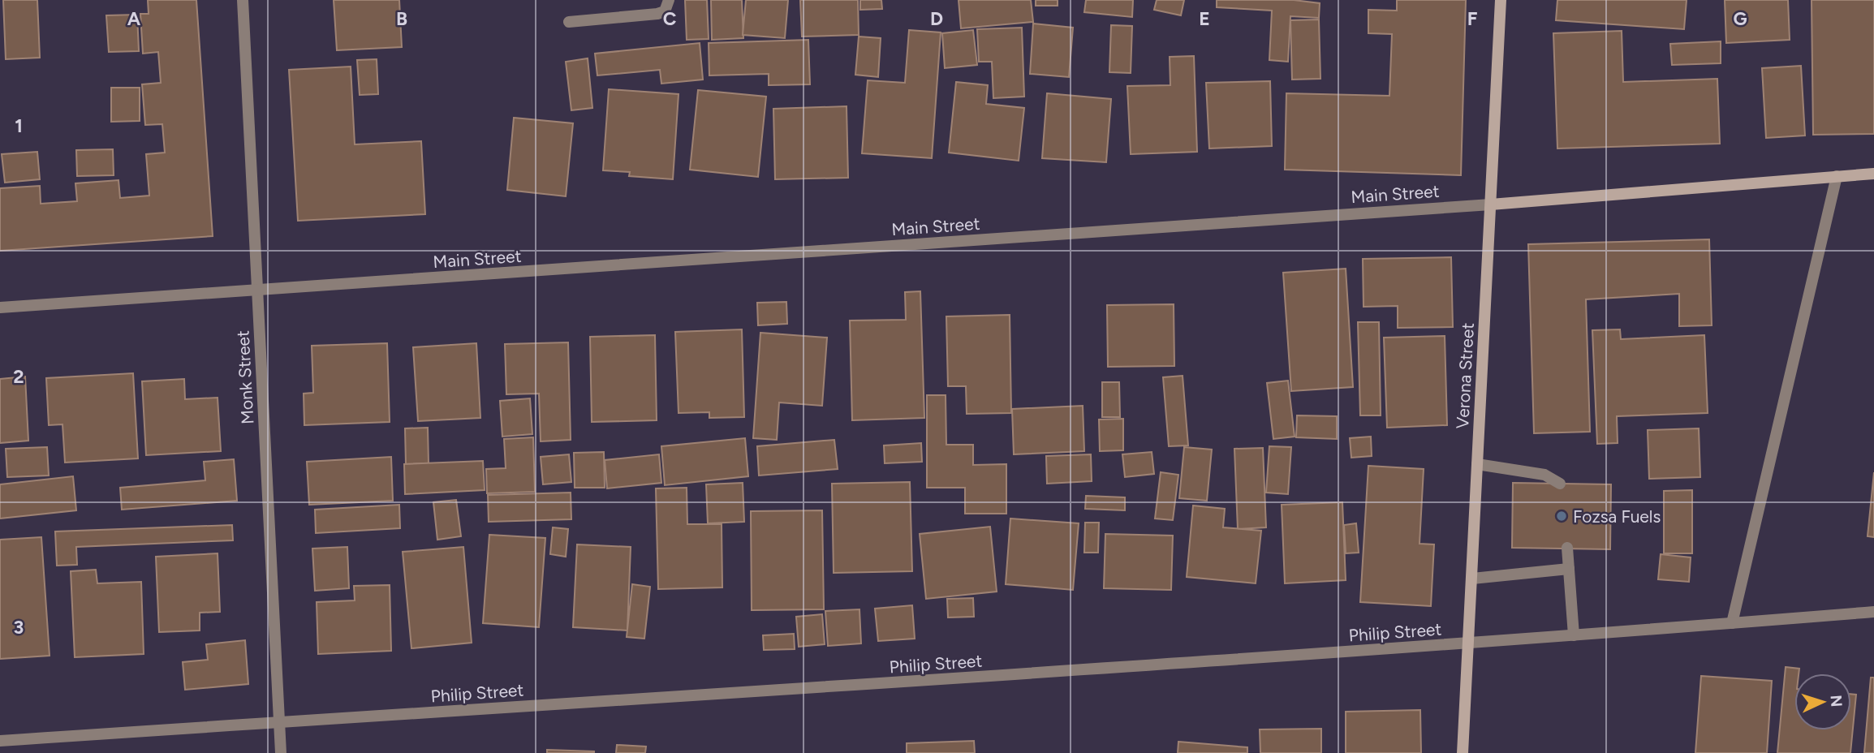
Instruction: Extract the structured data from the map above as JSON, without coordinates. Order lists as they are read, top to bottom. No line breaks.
{"streets":{"main road":["Main Street","Verona Street"],"street":["Monk Street","Philip Street"]},"crossings":[["Main Street","Verona Street"],["Main Street","Monk Street"],["Verona Street","Philip Street"],["Monk Street","Philip Street"]],"places":["Fozsa Fuels"],"north":"right","grid":{"columns":["A","B","C","D","E","F","G"],"rows":["1","2","3"]}}
